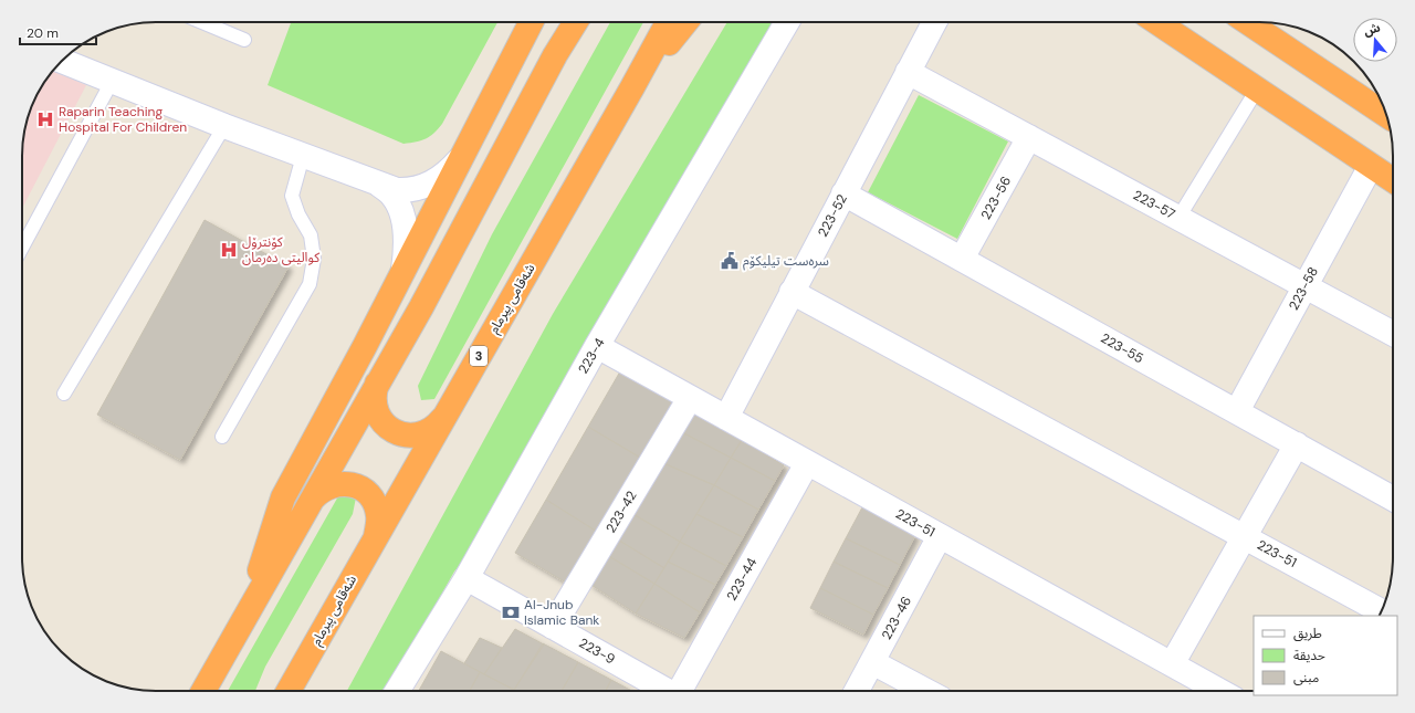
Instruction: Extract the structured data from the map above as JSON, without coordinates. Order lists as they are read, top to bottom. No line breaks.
{"streets":{"highway":["شەقامی پیرمام","3"],"street":["223-56","223-57","223-52","223-58","223-55","223-4","223-42","223-51","223-44","223-46","223-9"]},"crossings":[["223-56","223-57"],["223-56","223-55"],["223-57","223-52"],["223-57","223-58"],["223-52","223-55"],["223-52","223-51"],["223-58","223-55"],["223-4","223-51"],["223-4","223-9"],["223-42","223-51"],["223-42","223-9"],["223-51","223-44"],["223-51","223-46"]],"places":{"hospital":["Raparin Teaching Hospital For Children","کۆنترۆل کوالیتی دەرمان"],"public building":["سره‌ست تیلیکۆم"],"bank":["Al-Jnub Islamic Bank"]},"legend":["طريق","حديقة","مبنى"],"scale_bar":"20 m","north":"top"}
